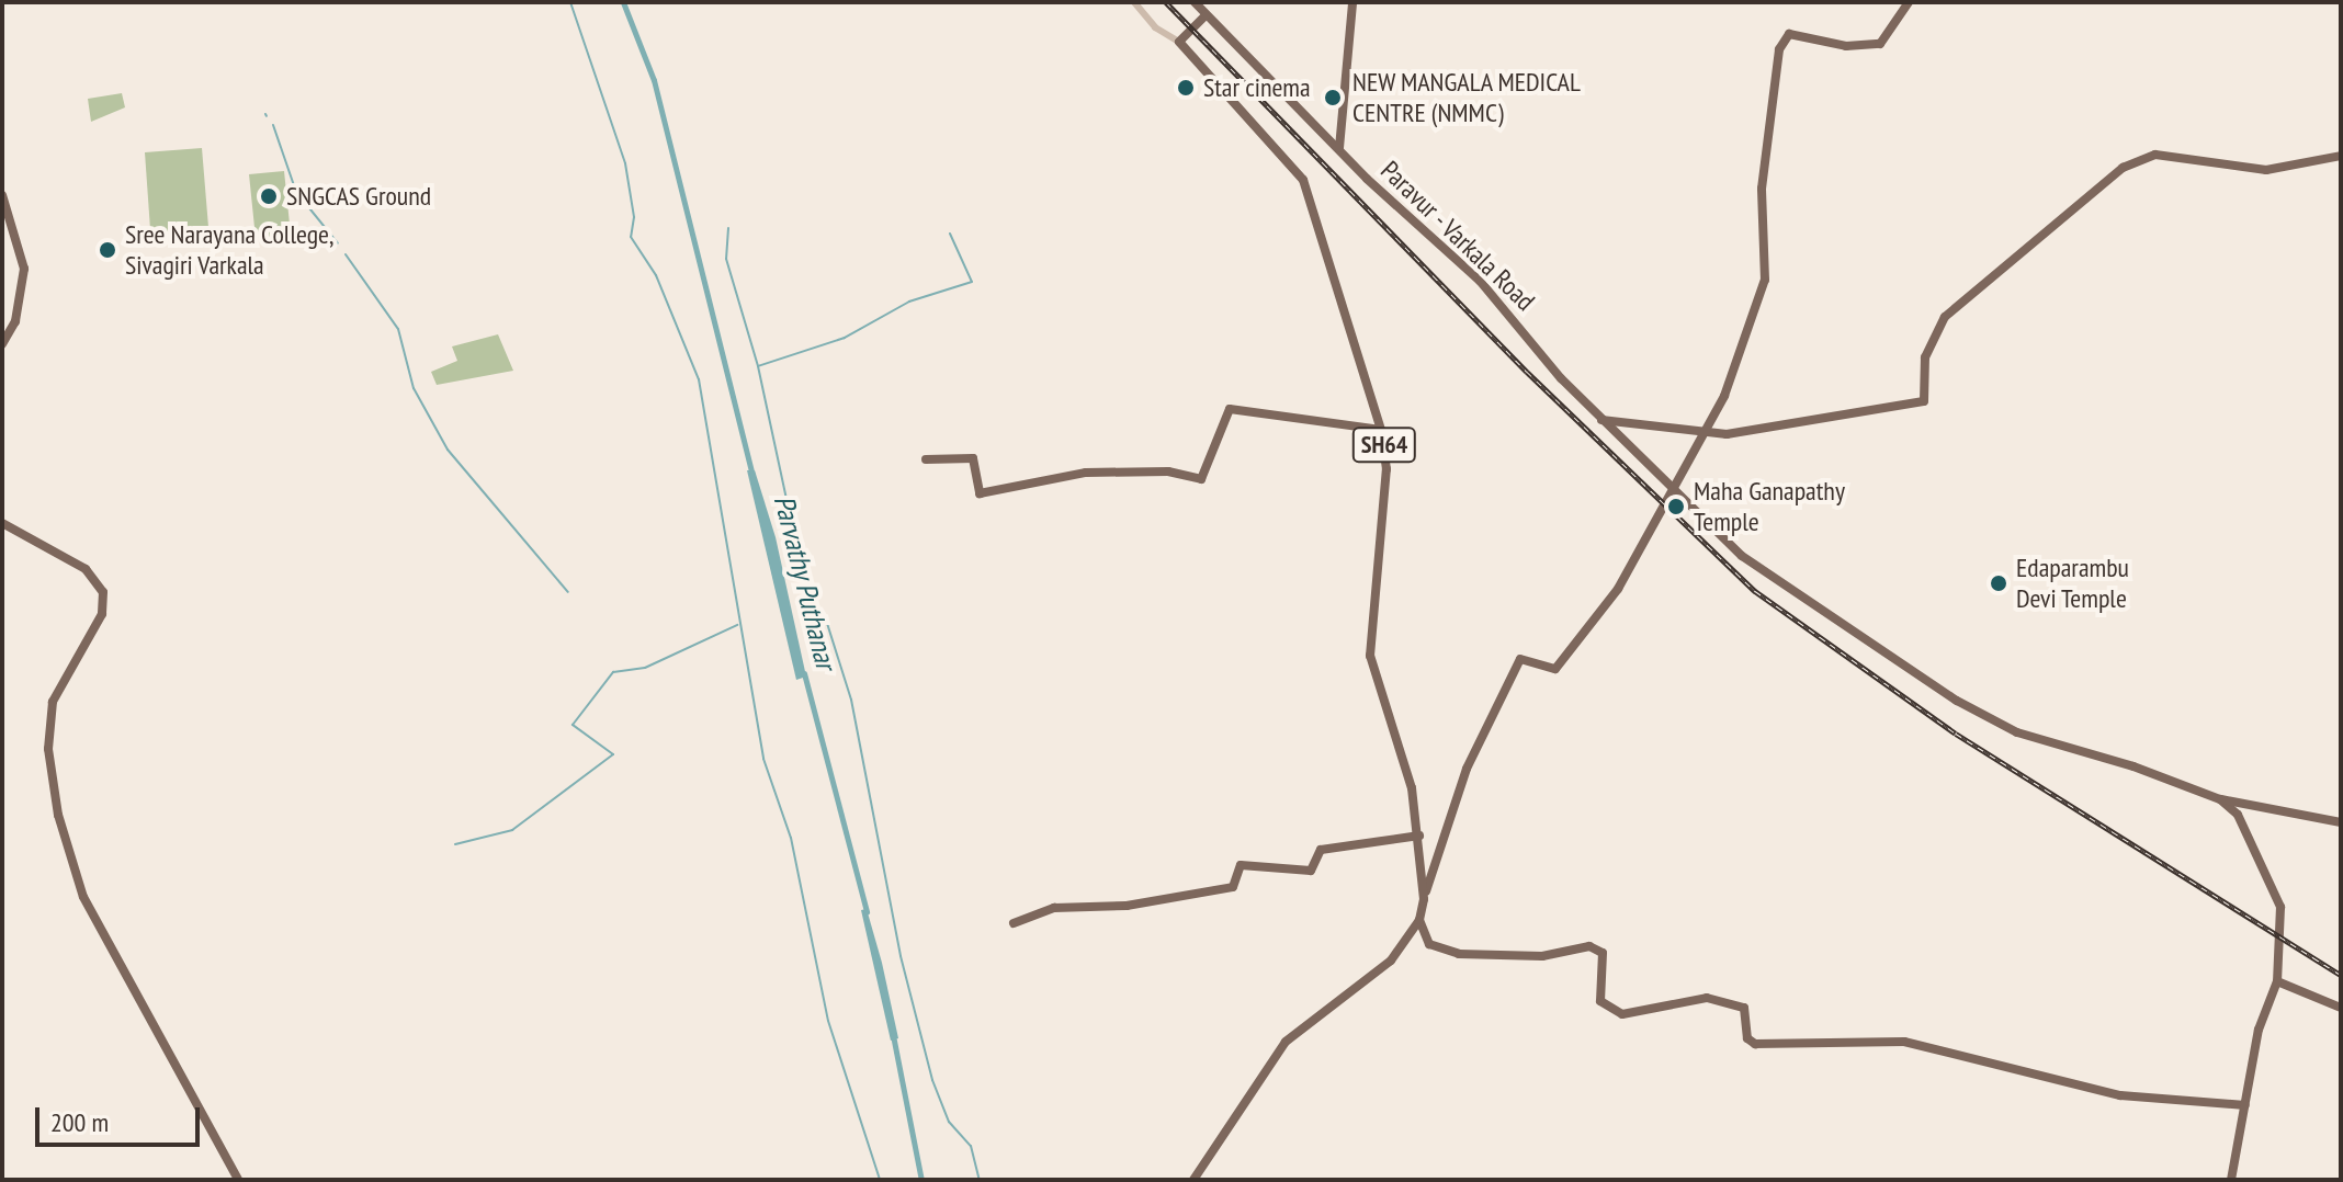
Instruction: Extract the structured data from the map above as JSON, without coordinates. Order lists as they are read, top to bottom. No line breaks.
{"streets":{"main road":["Paravur - Varkala Road","SH64"]},"water":["Parvathy Puthanar"],"places":["Star cinema","NEW MANGALA MEDICAL CENTRE (NMMC)","SNGCAS Ground","Sree Narayana College, Sivagiri Varkala","Maha Ganapathy Temple","Edaparambu Devi Temple"],"scale_bar":"200 m"}
